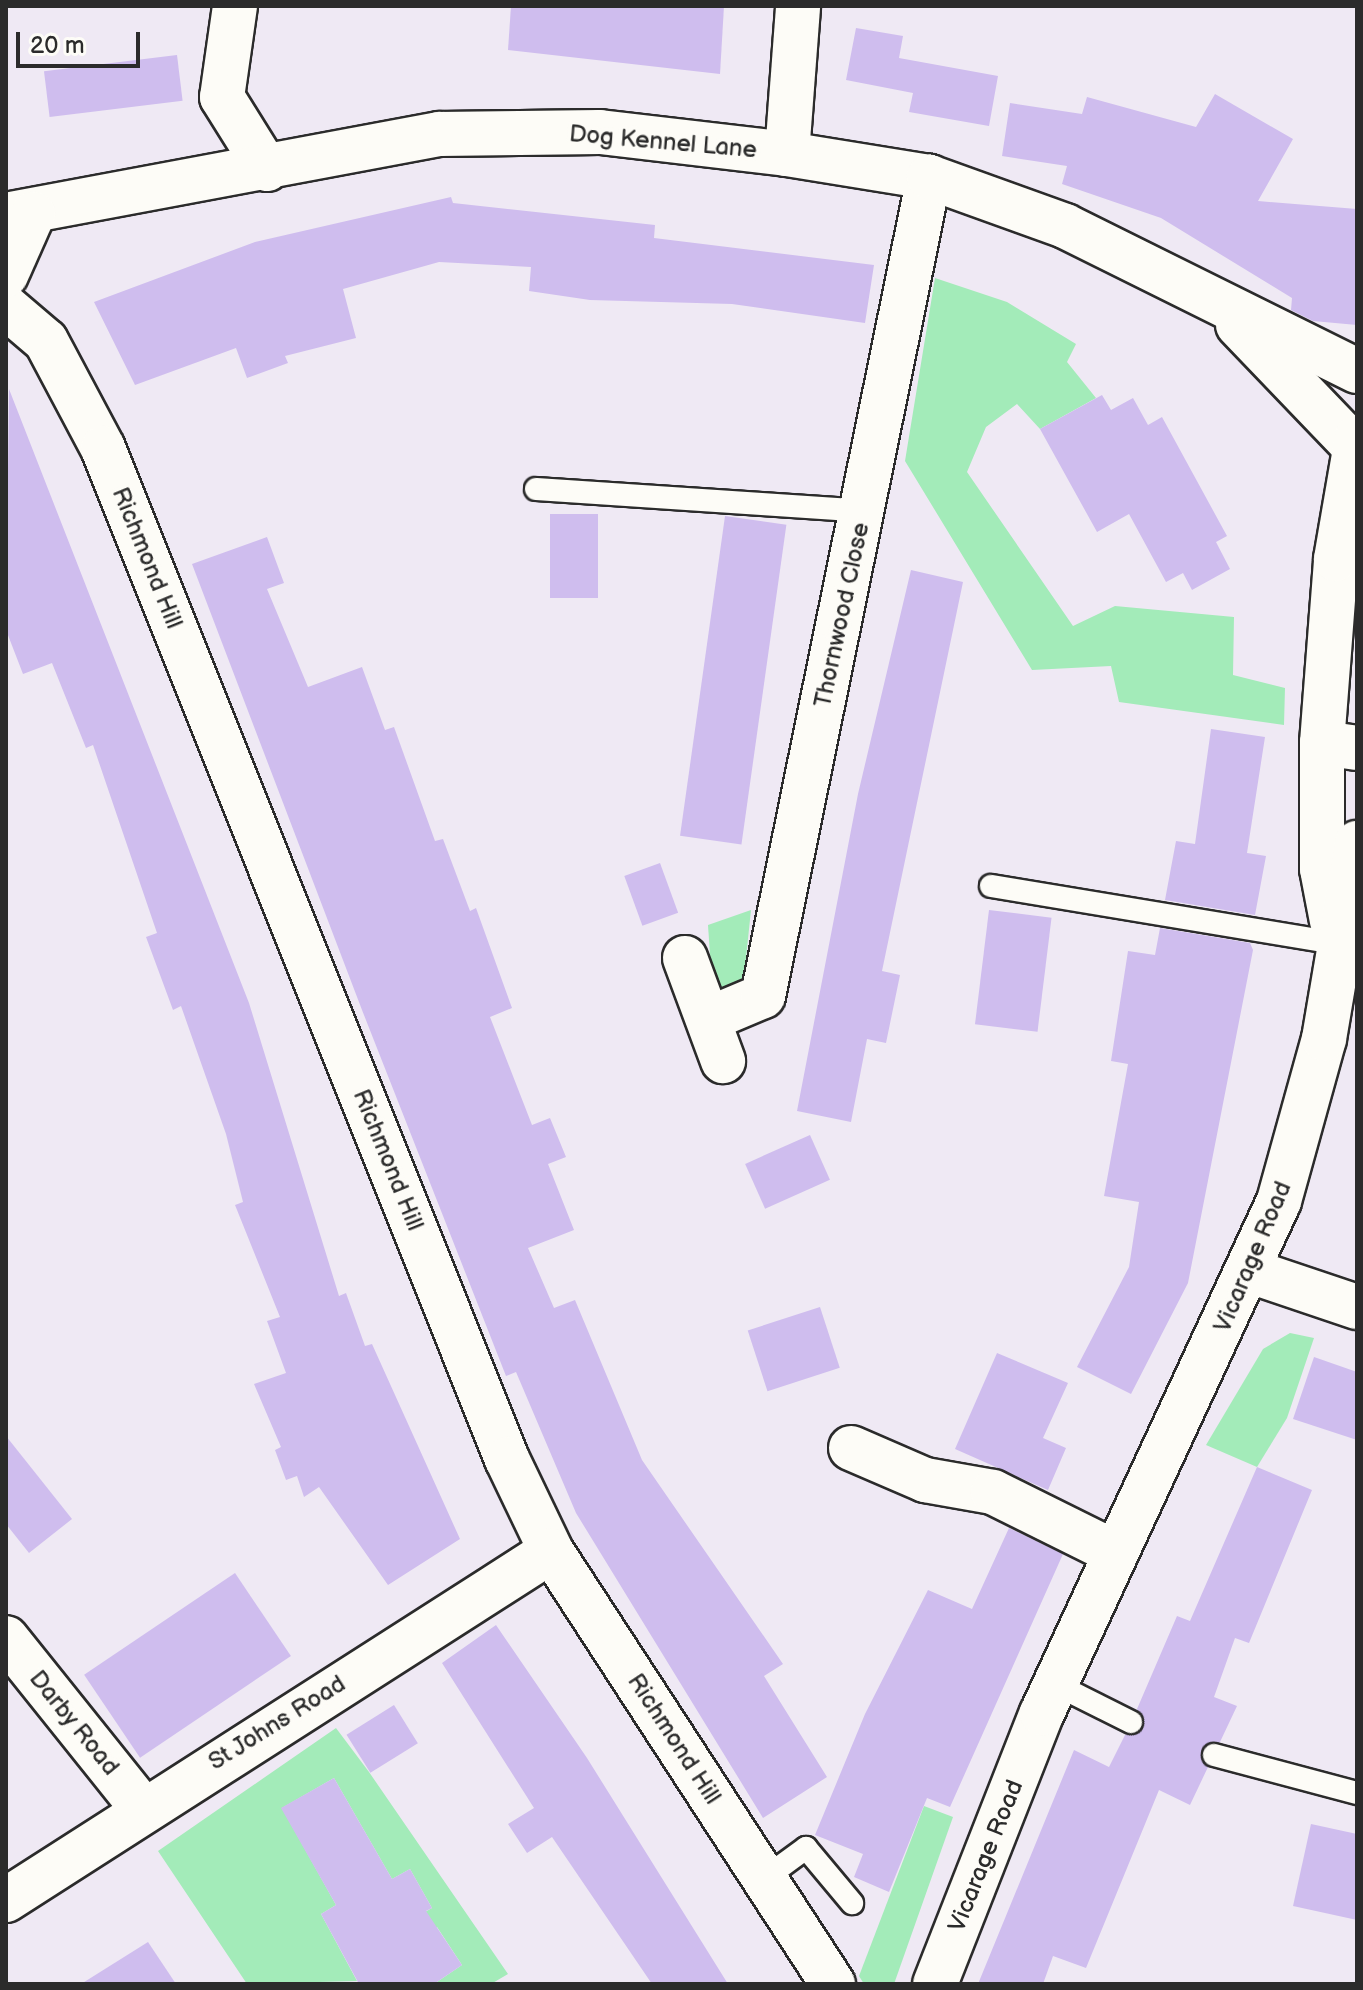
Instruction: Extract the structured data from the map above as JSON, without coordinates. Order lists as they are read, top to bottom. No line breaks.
{"streets":{"street":["Dog Kennel Lane","Richmond Hill","Thornwood Close","Vicarage Road","Darby Road","St Johns Road"]},"crossings":[["Dog Kennel Lane","Thornwood Close"],["Dog Kennel Lane","Vicarage Road"],["Richmond Hill","St Johns Road"],["Darby Road","St Johns Road"]],"scale_bar":"20 m"}
